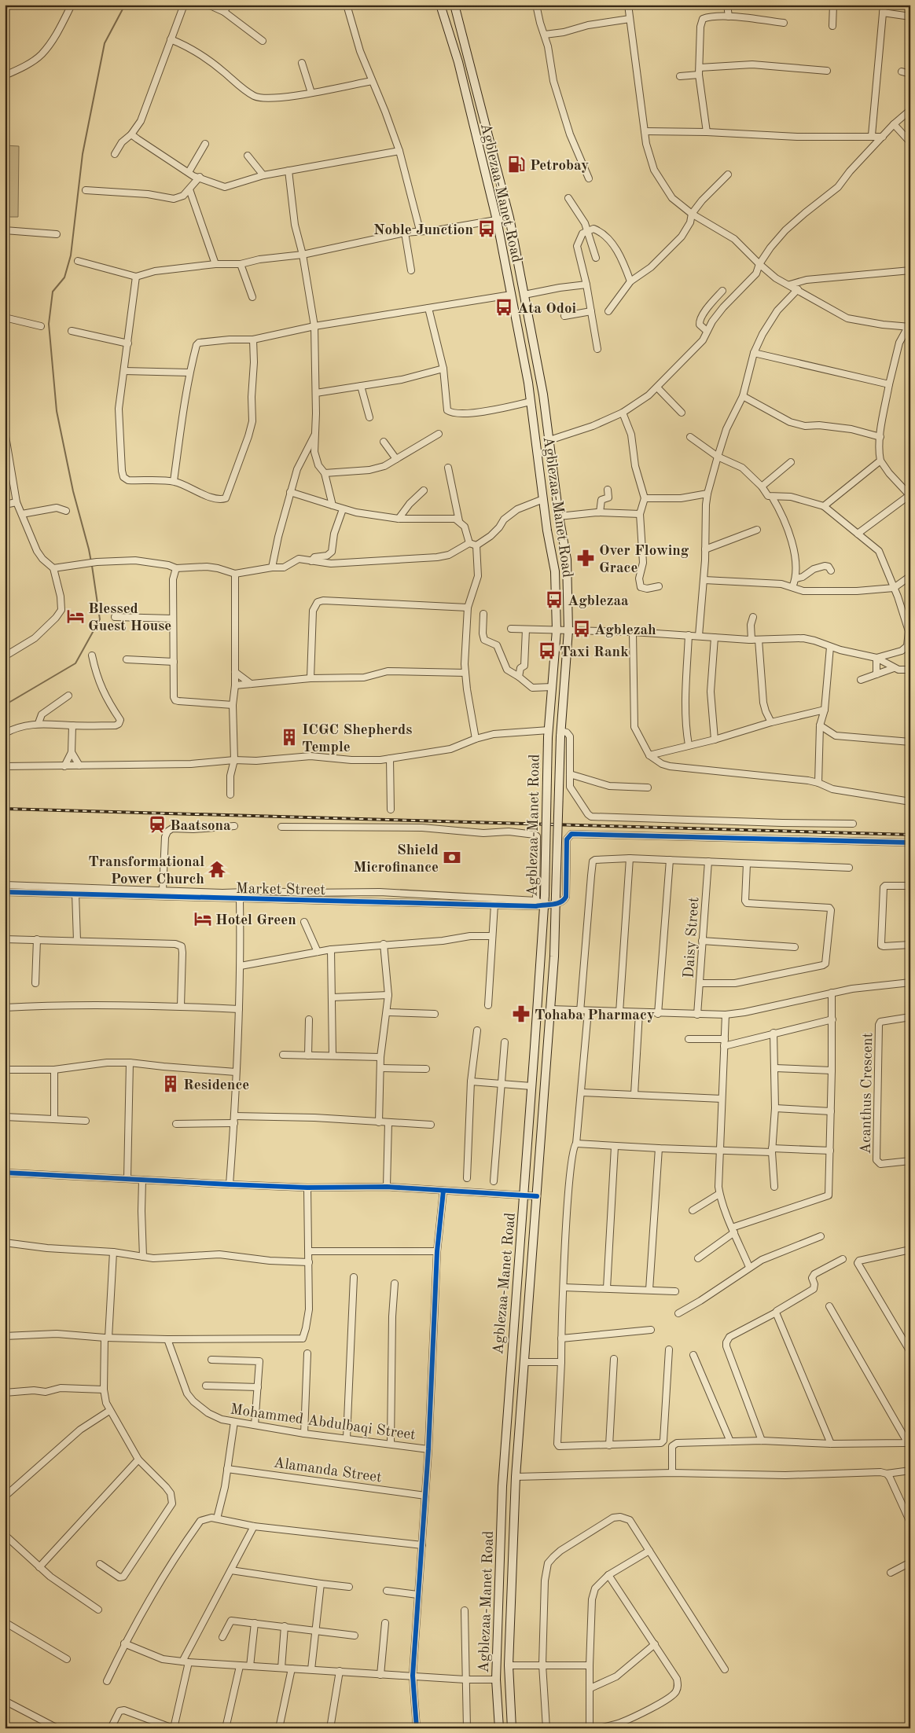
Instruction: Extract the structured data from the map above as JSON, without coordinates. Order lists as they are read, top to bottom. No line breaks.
{"streets":{"main road":["Agblezaa-Manet Road"],"street":["Market Street","Daisy Street","Acanthus Crescent","Mohammed Abdulbaqi Street","Alamanda Street"]},"crossings":[["Agblezaa-Manet Road","Market Street"]],"places":{"fuel station":["Petrobay"],"bus stop":["Noble Junction","Ata Odoi","Agblezaa","Agblezah","Taxi Rank"],"pharmacy":["Over Flowing Grace","Tohaba Pharmacy"],"hotel":["Blessed Guest House","Hotel Green"],"building":["ICGC Shepherds Temple","Residence"],"station":["Baatsona"],"bank":["Shield Microfinance"],"temple":["Transformational Power Church"]}}
